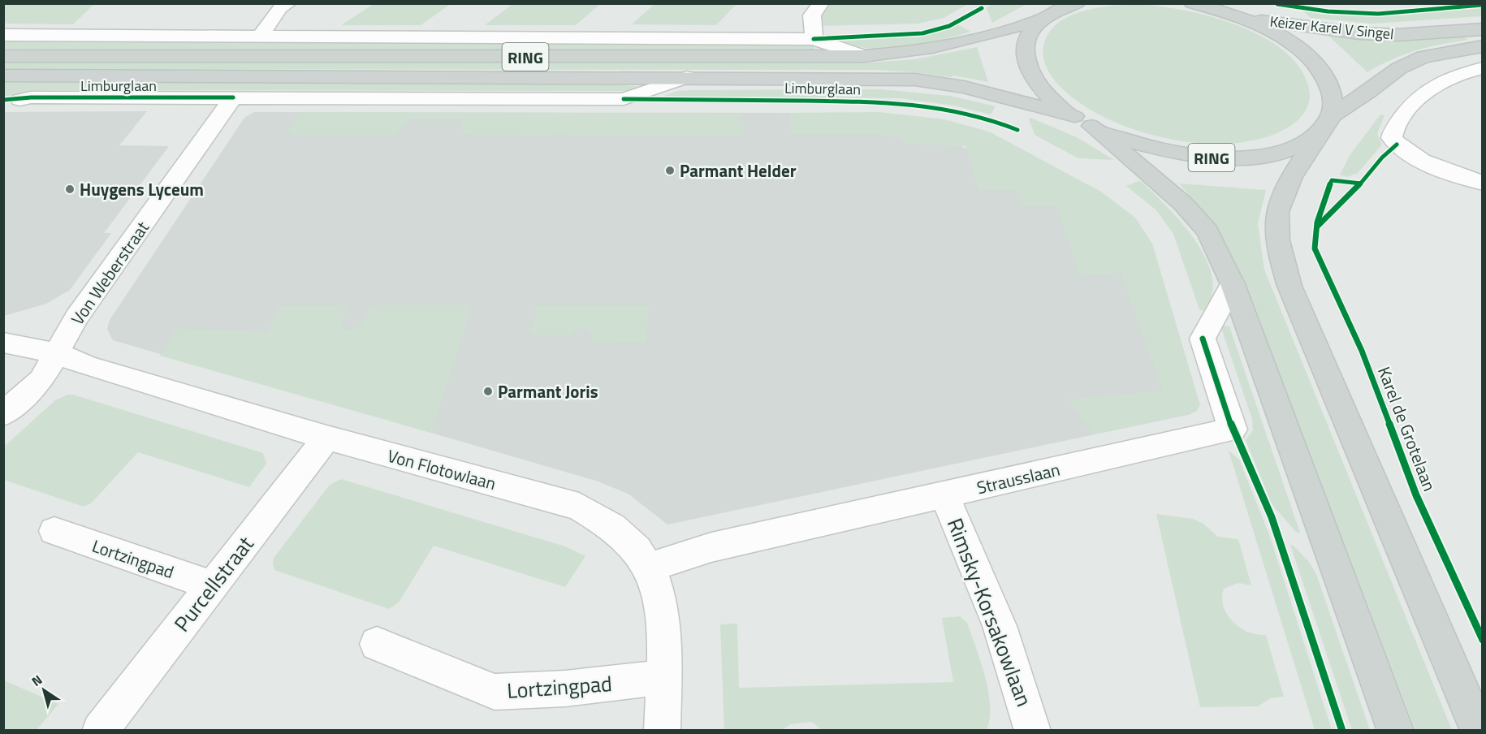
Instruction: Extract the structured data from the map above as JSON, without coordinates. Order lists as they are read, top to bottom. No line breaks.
{"streets":{"main road":["Keizer Karel V Singel","RING","Limburglaan"],"street":["Von Weberstraat","Von Flotowlaan","Strausslaan","Lortzingpad","Purcellstraat","Rimsky-Korsakowlaan"],"cycle path":["Karel de Grotelaan"]},"crossings":[["Keizer Karel V Singel","RING"],["RING","Limburglaan"],["Limburglaan","Von Weberstraat"],["Von Weberstraat","Von Flotowlaan"],["Von Flotowlaan","Strausslaan"],["Von Flotowlaan","Lortzingpad"],["Von Flotowlaan","Purcellstraat"],["Strausslaan","Rimsky-Korsakowlaan"],["Lortzingpad","Purcellstraat"]],"places":["Parmant Helder","Huygens Lyceum","Parmant Joris"],"north":"top left"}
